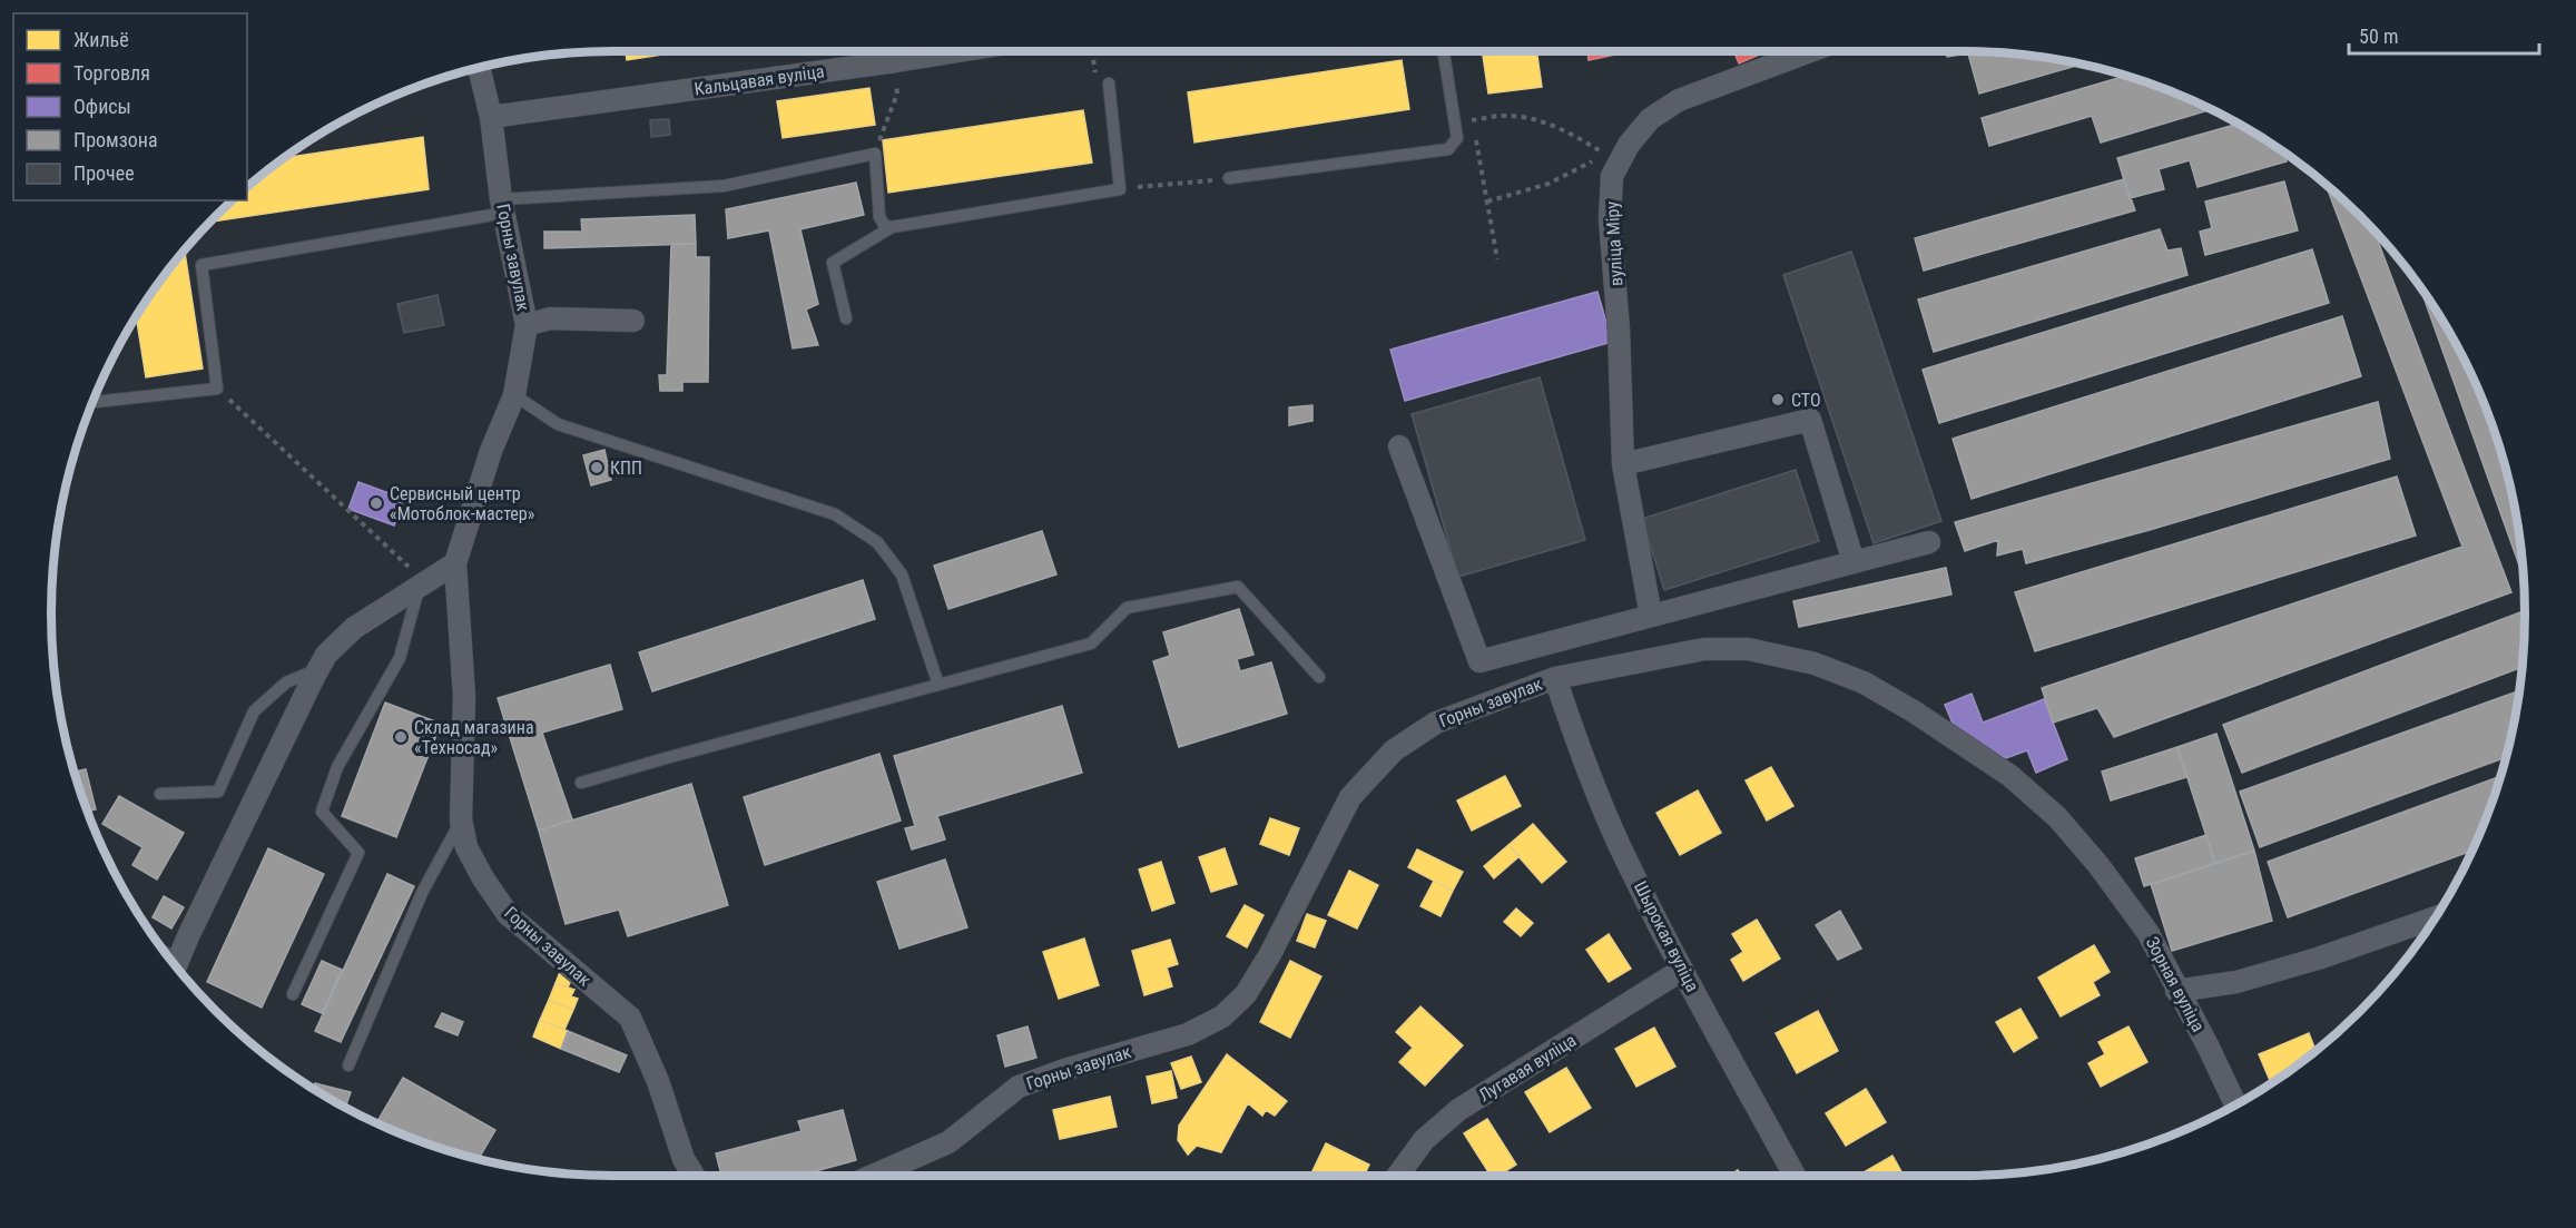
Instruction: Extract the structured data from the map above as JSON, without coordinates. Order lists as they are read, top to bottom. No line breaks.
{"streets":{"street":["Кальцавая вуліца","вуліца Міру","Горны завулак","Шырокая вуліца","Зорная вуліца","Лугавая вуліца"]},"crossings":[["Кальцавая вуліца","Горны завулак"],["Горны завулак","Шырокая вуліца"],["Горны завулак","Зорная вуліца"],["Шырокая вуліца","Лугавая вуліца"]],"places":["СТО","КПП","Сервисный центр «Мотоблок-мастер»","Склад магазина «Техносад»"],"legend":["Жильё","Торговля","Офисы","Промзона","Прочее"],"scale_bar":"50 m"}
